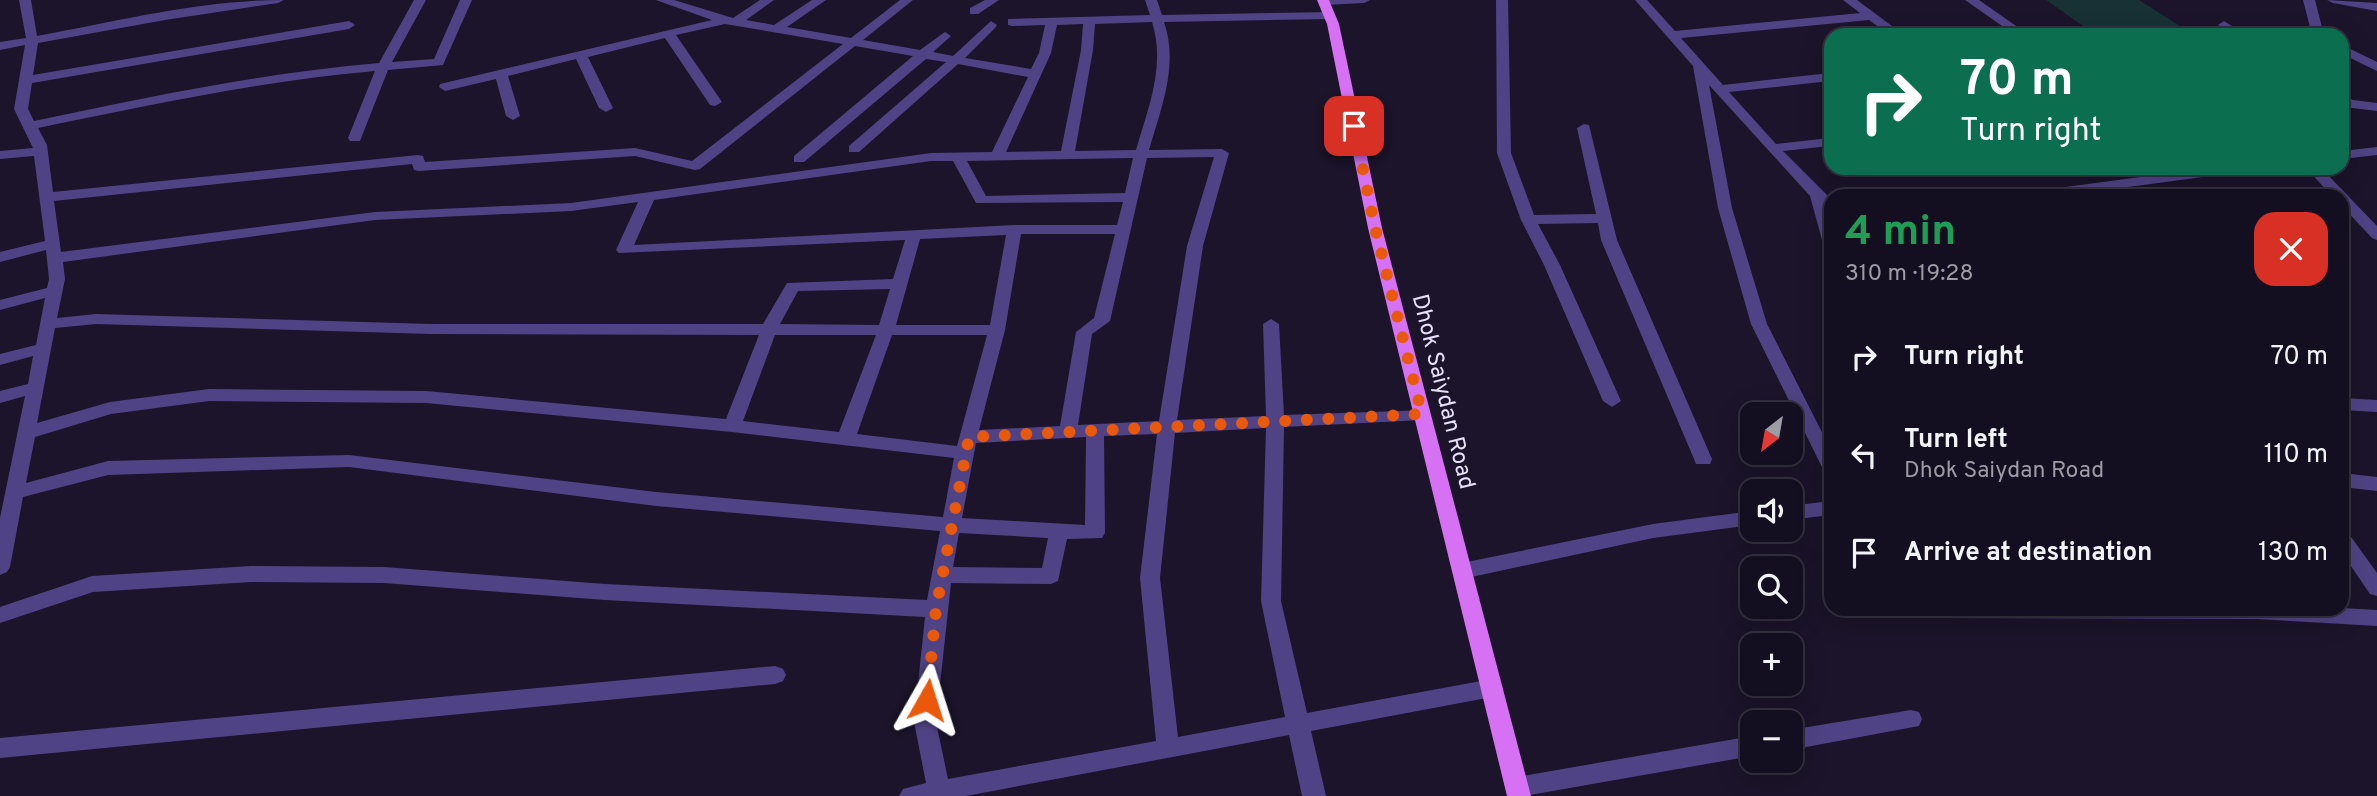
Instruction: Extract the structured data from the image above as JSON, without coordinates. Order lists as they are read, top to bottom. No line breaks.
{"streets":{"main road":["Dhok Saiydan Road"]},"north":"bottom left","page":{"turn":["70 m","Turn right"],"heading":["4 min","310 m · 19:28"],"list":[{"name":"Turn right","value":"70 m"},{"name":"Turn left","note":"Dhok Saiydan Road","value":"110 m"},{"name":"Arrive at destination","value":"130 m"}],"map_buttons":["+","−"]}}
